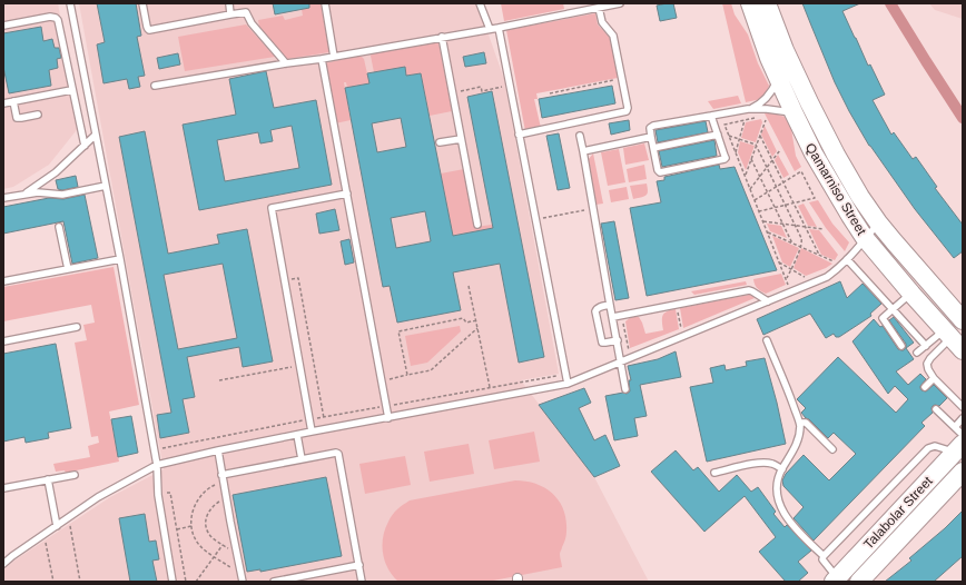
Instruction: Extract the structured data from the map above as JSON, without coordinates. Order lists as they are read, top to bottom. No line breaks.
{"streets":{"main road":["Qamarniso Street","Talabolar Street"]}}
